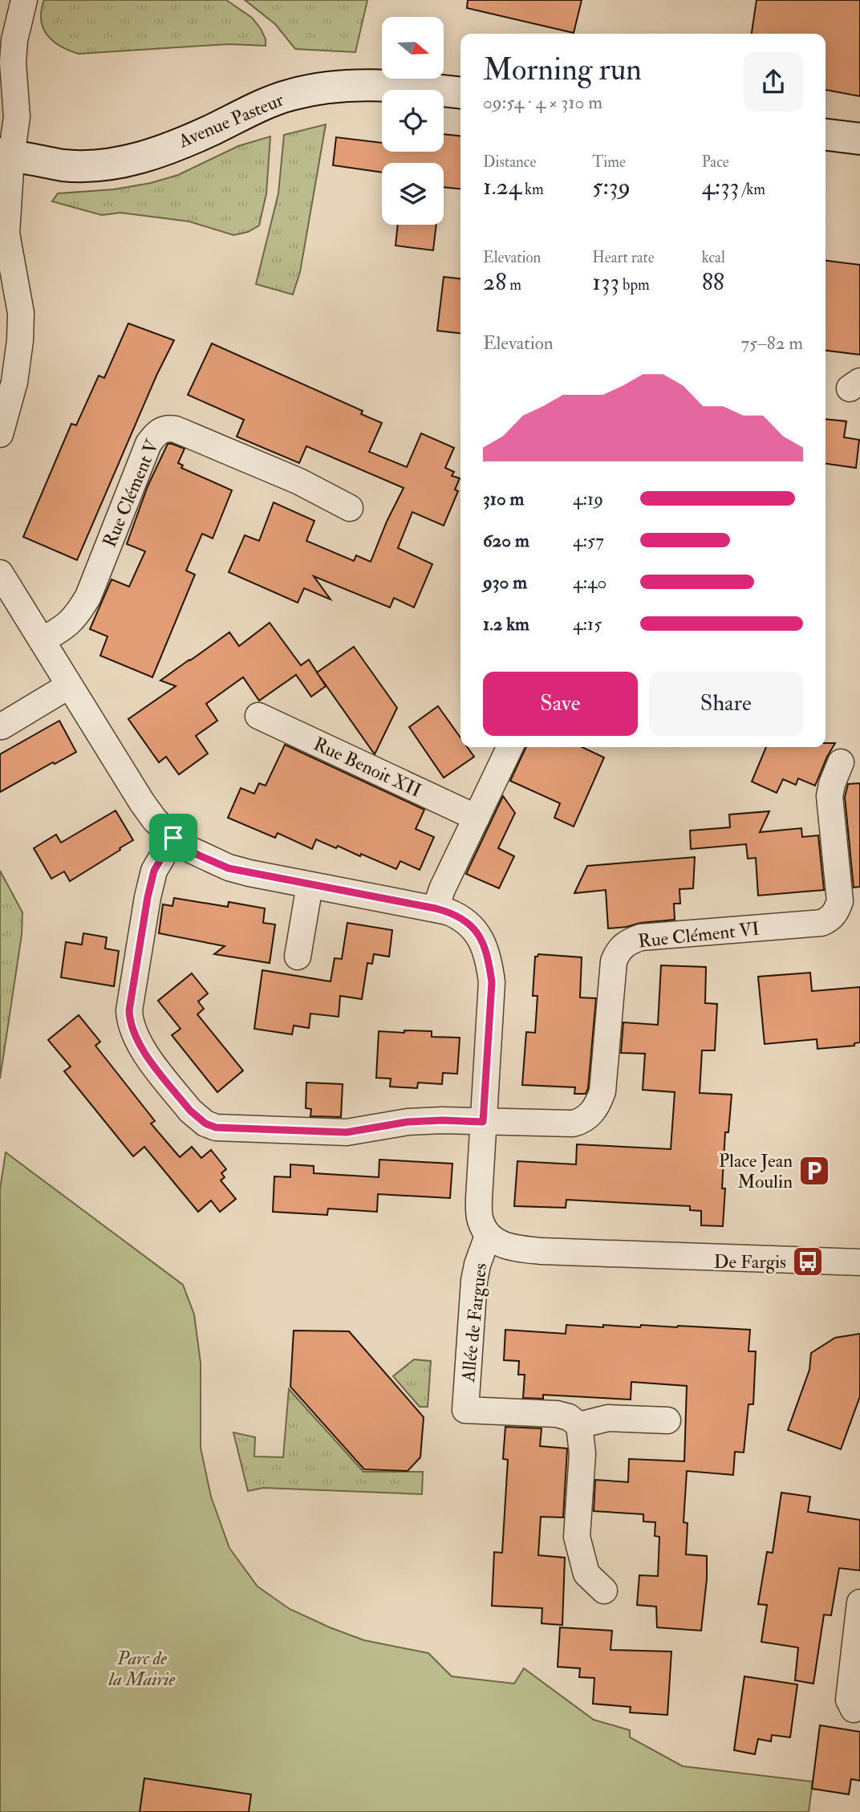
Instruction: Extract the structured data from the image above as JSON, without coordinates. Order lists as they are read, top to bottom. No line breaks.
{"streets":{"main road":["Avenue Pasteur"],"street":["Rue Clément V","Rue Benoit XII","Rue Clément VI","Allée de Fargues"]},"parks":["Parc de la Mairie"],"places":{"parking":["Place Jean Moulin"],"bus stop":["De Fargis"]},"north":"right","page":{"heading":["Morning run","09:54 · 4 × 310 m"],"stats":[["Distance","1.24 km"],["Time","5:39"],["Pace","4:33 /km"],["Elevation","28 m"],["Heart rate","133 bpm"],["kcal","88"]],"chart":["Elevation","75–82 m"],"list":[{"name":"310 m","note":"4:19"},{"name":"620 m","note":"4:57"},{"name":"930 m","note":"4:40"},{"name":"1.2 km","note":"4:15"}],"buttons":["Save","Share"]}}
